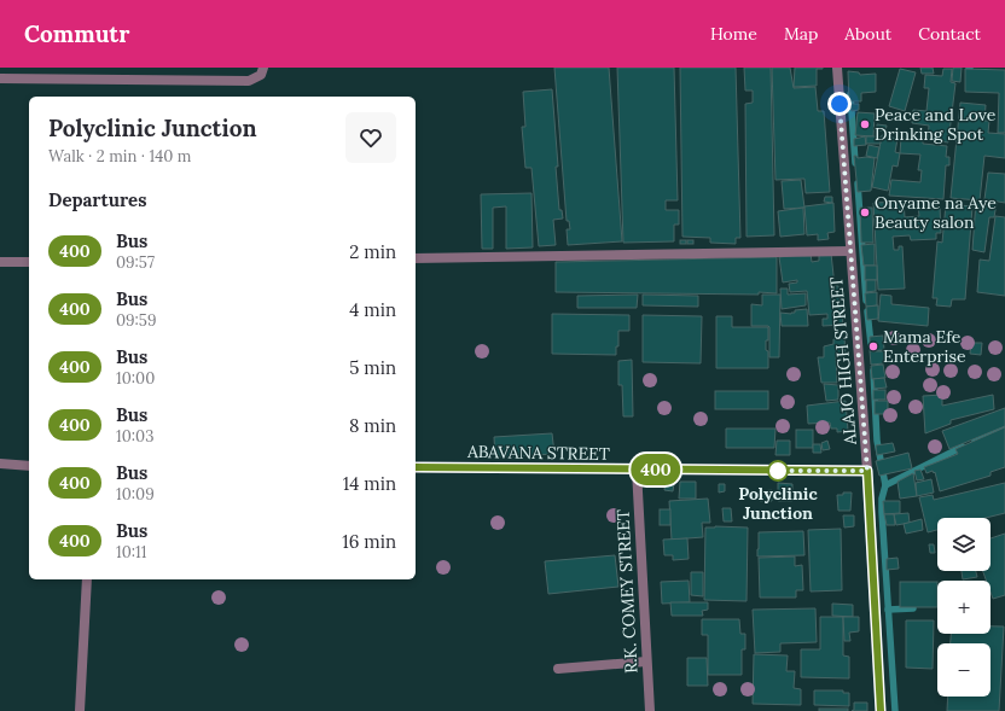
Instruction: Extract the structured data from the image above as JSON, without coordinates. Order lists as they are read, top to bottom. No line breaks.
{"streets":{"street":["ALAJO HIGH STREET","ABAVANA STREET","R.K. COMEY STREET"]},"crossings":[["ALAJO HIGH STREET","ABAVANA STREET"],["ABAVANA STREET","R.K. COMEY STREET"]],"places":["Peace and Love Drinking Spot","Onyame na Aye Beauty salon","Mama Efe Enterprise","Polyclinic Junction"],"lines":["bus line 400"],"page":{"header":"Commutr","nav":["Home","Map","About","Contact"],"on_map":"400","heading":[["Polyclinic Junction","Walk · 2 min · 140 m"],"Departures"],"list":[{"mark":"400","name":"Bus","note":"09:57","value":"2 min"},{"mark":"400","name":"Bus","note":"09:59","value":"4 min"},{"mark":"400","name":"Bus","note":"10:00","value":"5 min"},{"mark":"400","name":"Bus","note":"10:03","value":"8 min"},{"mark":"400","name":"Bus","note":"10:09","value":"14 min"},{"mark":"400","name":"Bus","note":"10:11","value":"16 min"}],"map_buttons":["+","−"]}}
